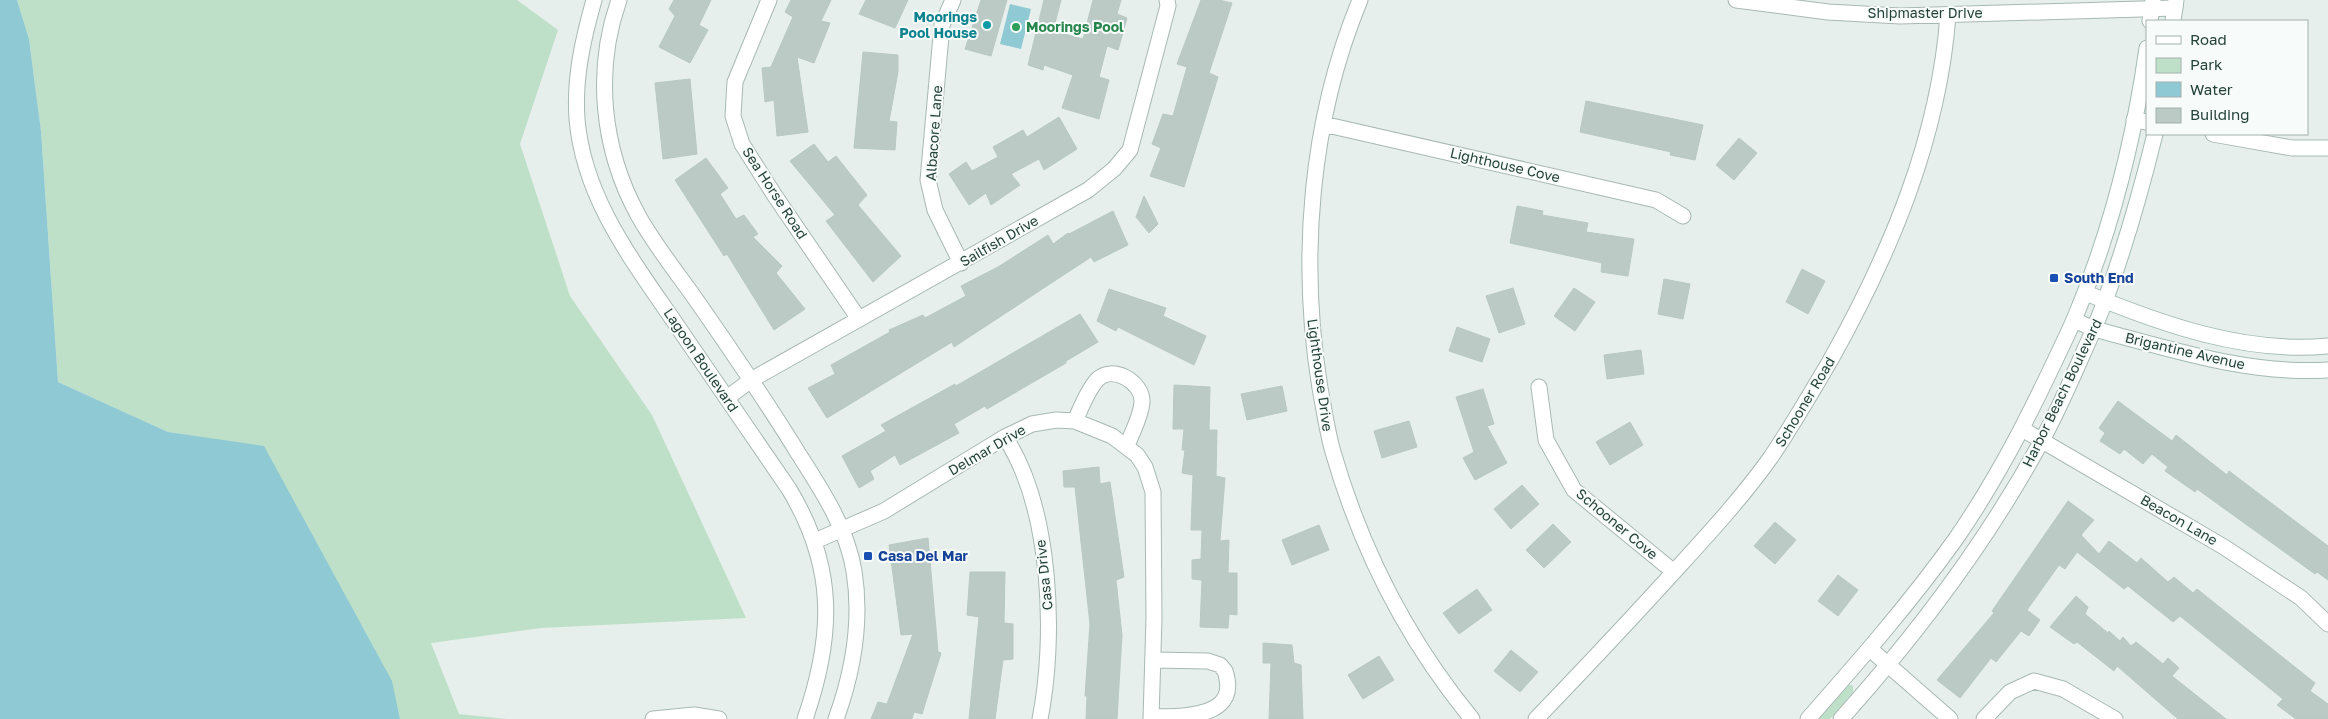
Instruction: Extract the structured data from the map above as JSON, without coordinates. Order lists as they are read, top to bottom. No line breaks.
{"streets":{"street":["Shipmaster Drive","Albacore Lane","Lighthouse Cove","Sea Horse Road","Sailfish Drive","Brigantine Avenue","Lagoon Boulevard","Lighthouse Drive","Harbor Beach Boulevard","Schooner Road","Delmar Drive","Beacon Lane","Schooner Cove","Casa Drive"]},"crossings":[["Shipmaster Drive","Schooner Road"],["Albacore Lane","Sailfish Drive"],["Lighthouse Cove","Lighthouse Drive"],["Sea Horse Road","Sailfish Drive"],["Sailfish Drive","Lagoon Boulevard"],["Brigantine Avenue","Harbor Beach Boulevard"],["Lagoon Boulevard","Delmar Drive"],["Harbor Beach Boulevard","Beacon Lane"],["Schooner Road","Schooner Cove"],["Delmar Drive","Casa Drive"]],"places":{"other":["Moorings Pool House","Moorings Pool"],"transit":["South End","Casa Del Mar"]},"legend":["Road","Park","Water","Building"]}
